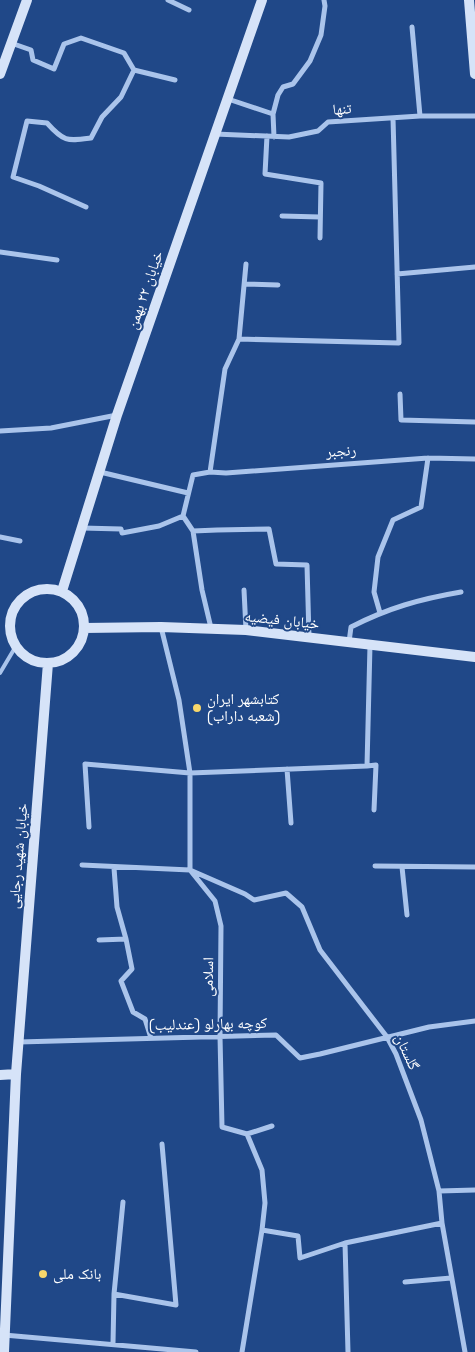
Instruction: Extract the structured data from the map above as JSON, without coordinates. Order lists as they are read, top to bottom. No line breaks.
{"streets":{"main road":["خیابان ۲۲ بهمن","خیابان فیضیه","خیابان شهید رجایی"],"street":["تنها","رنجبر","اسلامی","کوچه بهارلو (عندلیب)","گلستان"]},"crossings":[["تنها","خیابان ۲۲ بهمن"],["خیابان ۲۲ بهمن","خیابان فیضیه"],["خیابان ۲۲ بهمن","خیابان شهید رجایی"],["خیابان فیضیه","خیابان شهید رجایی"],["خیابان شهید رجایی","کوچه بهارلو (عندلیب)"],["اسلامی","کوچه بهارلو (عندلیب)"],["اسلامی","گلستان"],["کوچه بهارلو (عندلیب)","گلستان"]],"places":["کتابشهر ایران (شعبه داراب)","بانک ملی"]}
